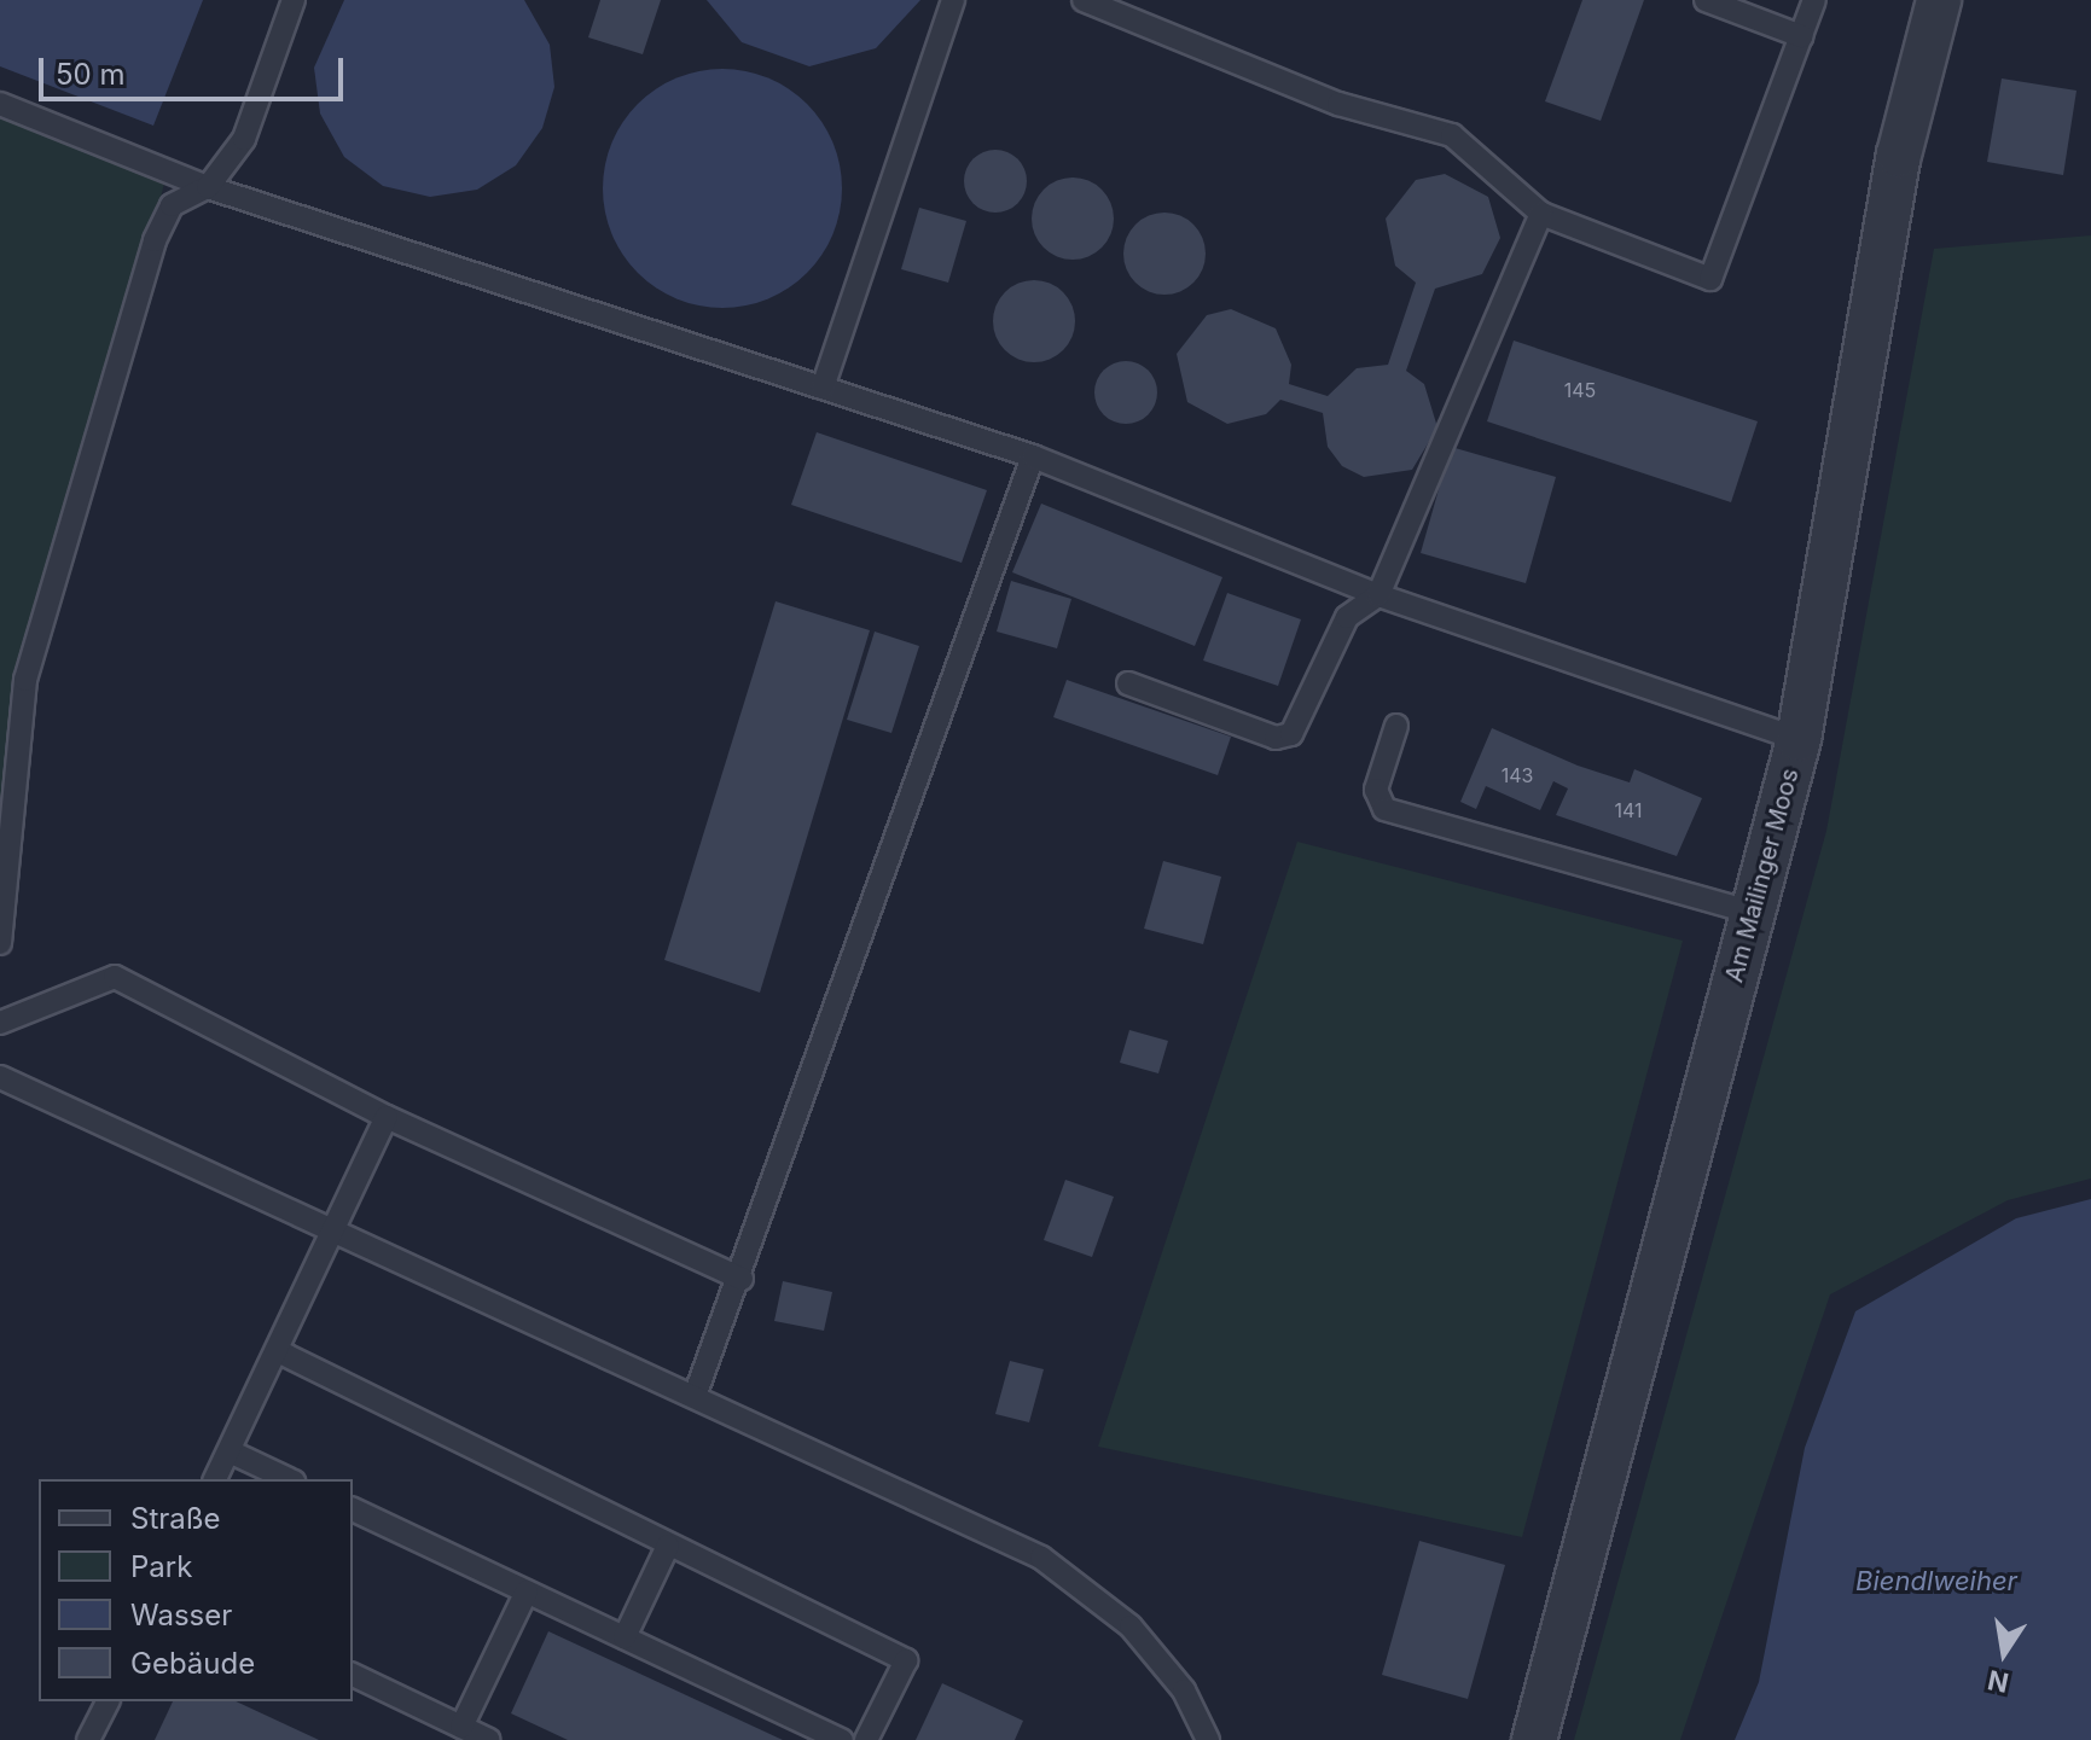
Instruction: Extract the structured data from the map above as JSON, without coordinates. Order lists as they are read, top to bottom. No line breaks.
{"streets":{"street":["Am Mailinger Moos"]},"water":["Biendlweiher"],"house_numbers":["145","143","141"],"legend":["Straße","Park","Wasser","Gebäude"],"scale_bar":"50 m","north":"bottom"}
